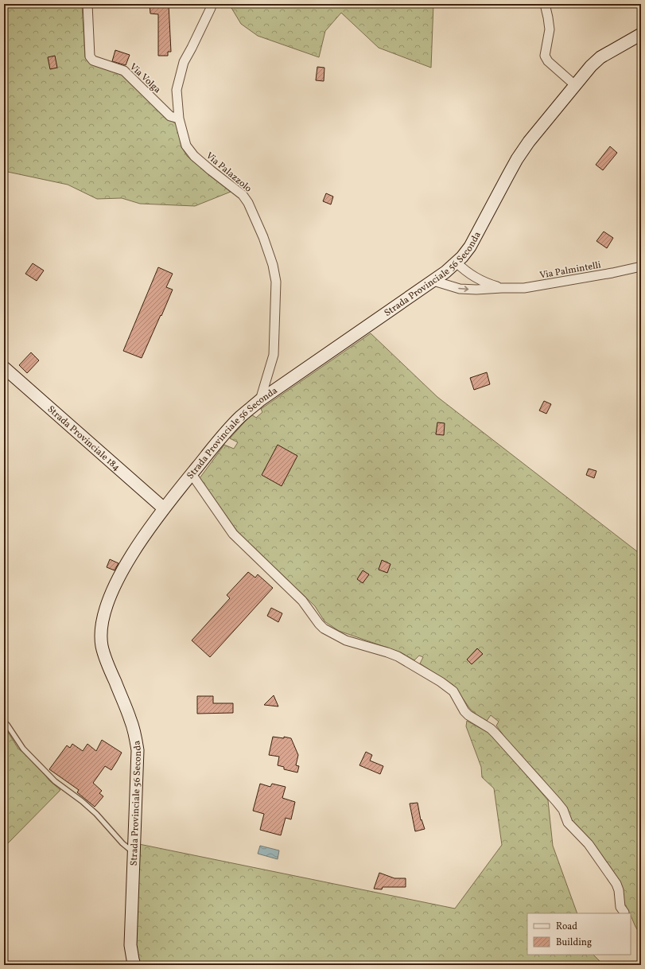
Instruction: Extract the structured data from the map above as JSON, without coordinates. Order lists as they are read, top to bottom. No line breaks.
{"streets":{"street":["Via Volga","Via Palazzolo","Via Palmintelli","Strada Provinciale 56 Seconda","Strada Provinciale 184"]},"crossings":[["Via Volga","Via Palazzolo"],["Via Palazzolo","Strada Provinciale 56 Seconda"],["Strada Provinciale 56 Seconda","Strada Provinciale 184"]],"legend":["Road","Building"]}
